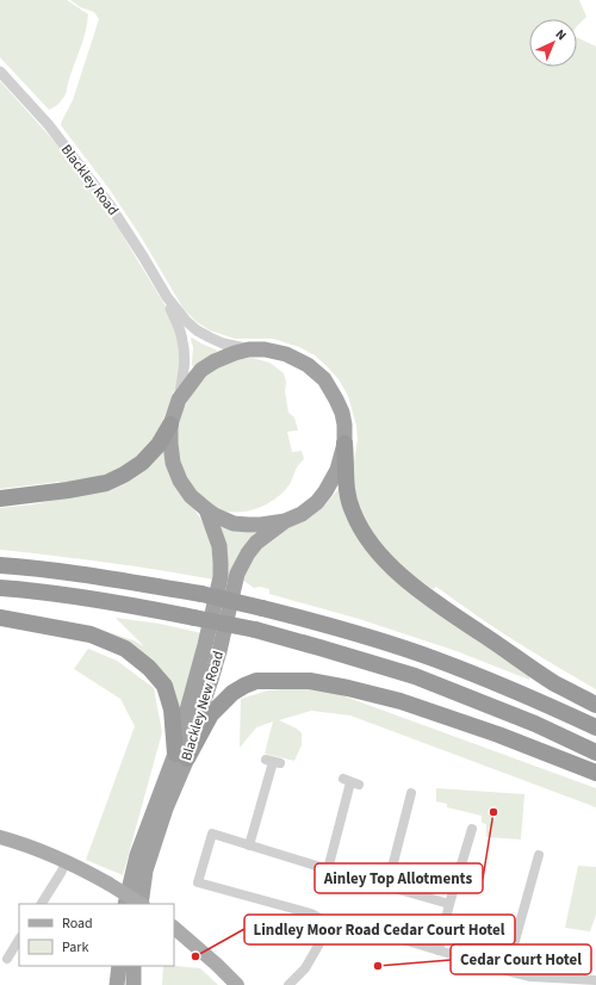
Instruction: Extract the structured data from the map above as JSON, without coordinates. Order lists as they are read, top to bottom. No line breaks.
{"streets":{"highway":["Blackley New Road"],"street":["Blackley Road"]},"crossings":[["Blackley Road","Blackley New Road"]],"places":["Ainley Top Allotments","Lindley Moor Road Cedar Court Hotel","Cedar Court Hotel"],"legend":["Road","Park"],"north":"top right"}
